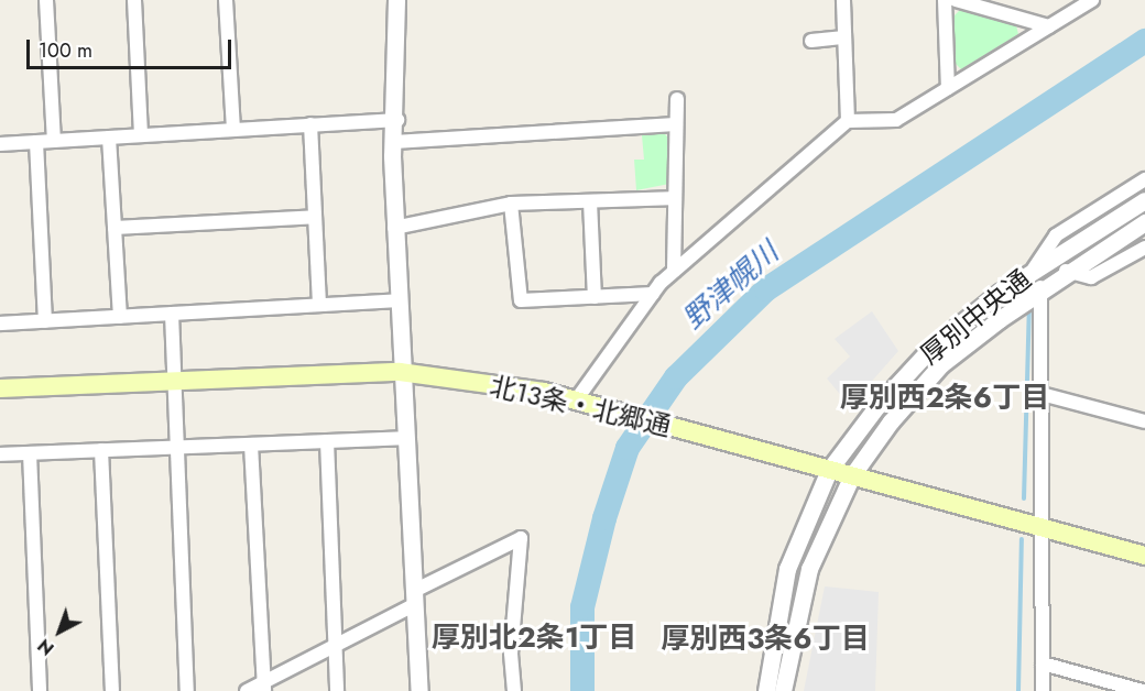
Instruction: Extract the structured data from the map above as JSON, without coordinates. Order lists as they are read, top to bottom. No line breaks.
{"streets":{"main road":["北13条・北郷通"],"street":["厚別中央通"]},"crossings":[["厚別中央通","北13条・北郷通"]],"districts":["厚別西2条6丁目","厚別北2条1丁目","厚別西3条6丁目"],"water":["野津幌川"],"scale_bar":"100 m","north":"bottom left"}
